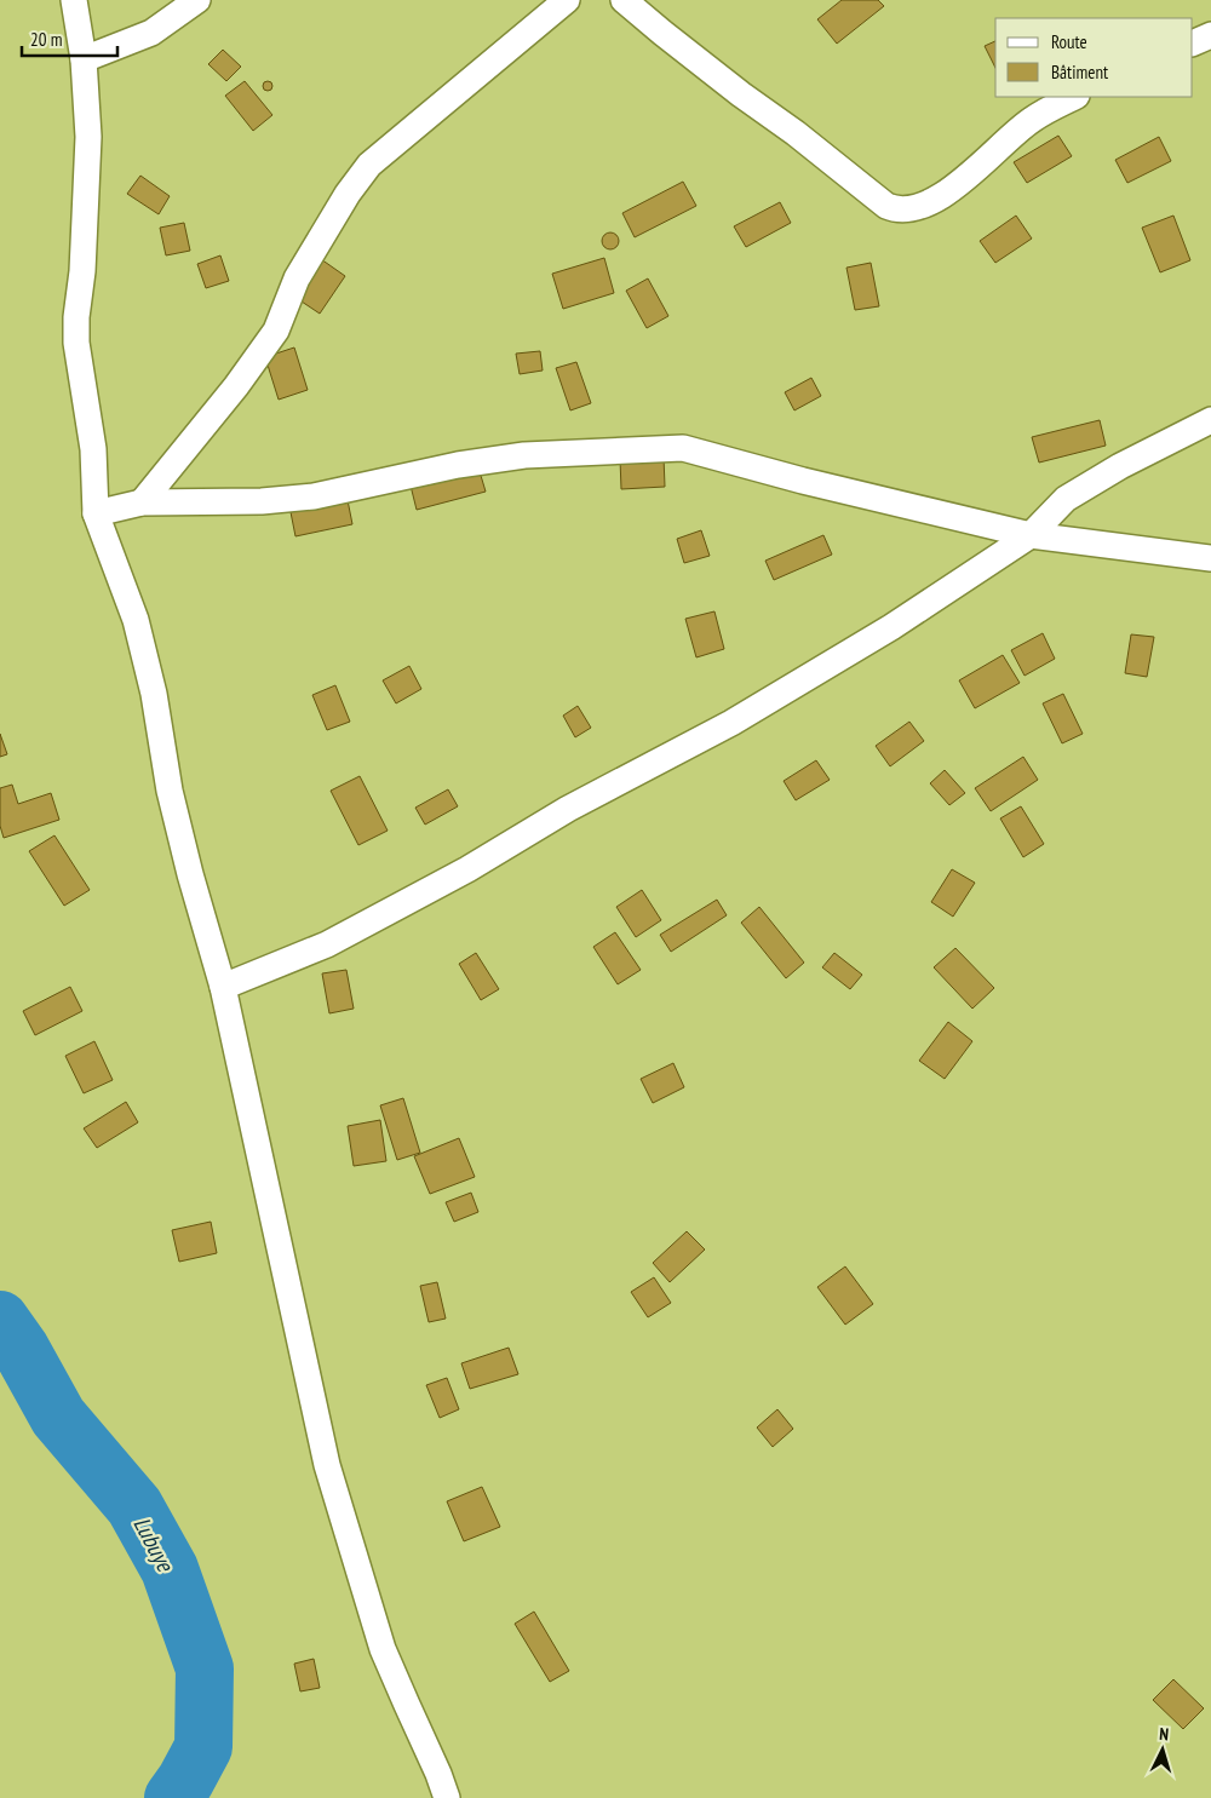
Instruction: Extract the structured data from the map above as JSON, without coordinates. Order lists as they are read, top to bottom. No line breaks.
{"water":["Lubuye"],"legend":["Route","Bâtiment"],"scale_bar":"20 m","north":"top"}
